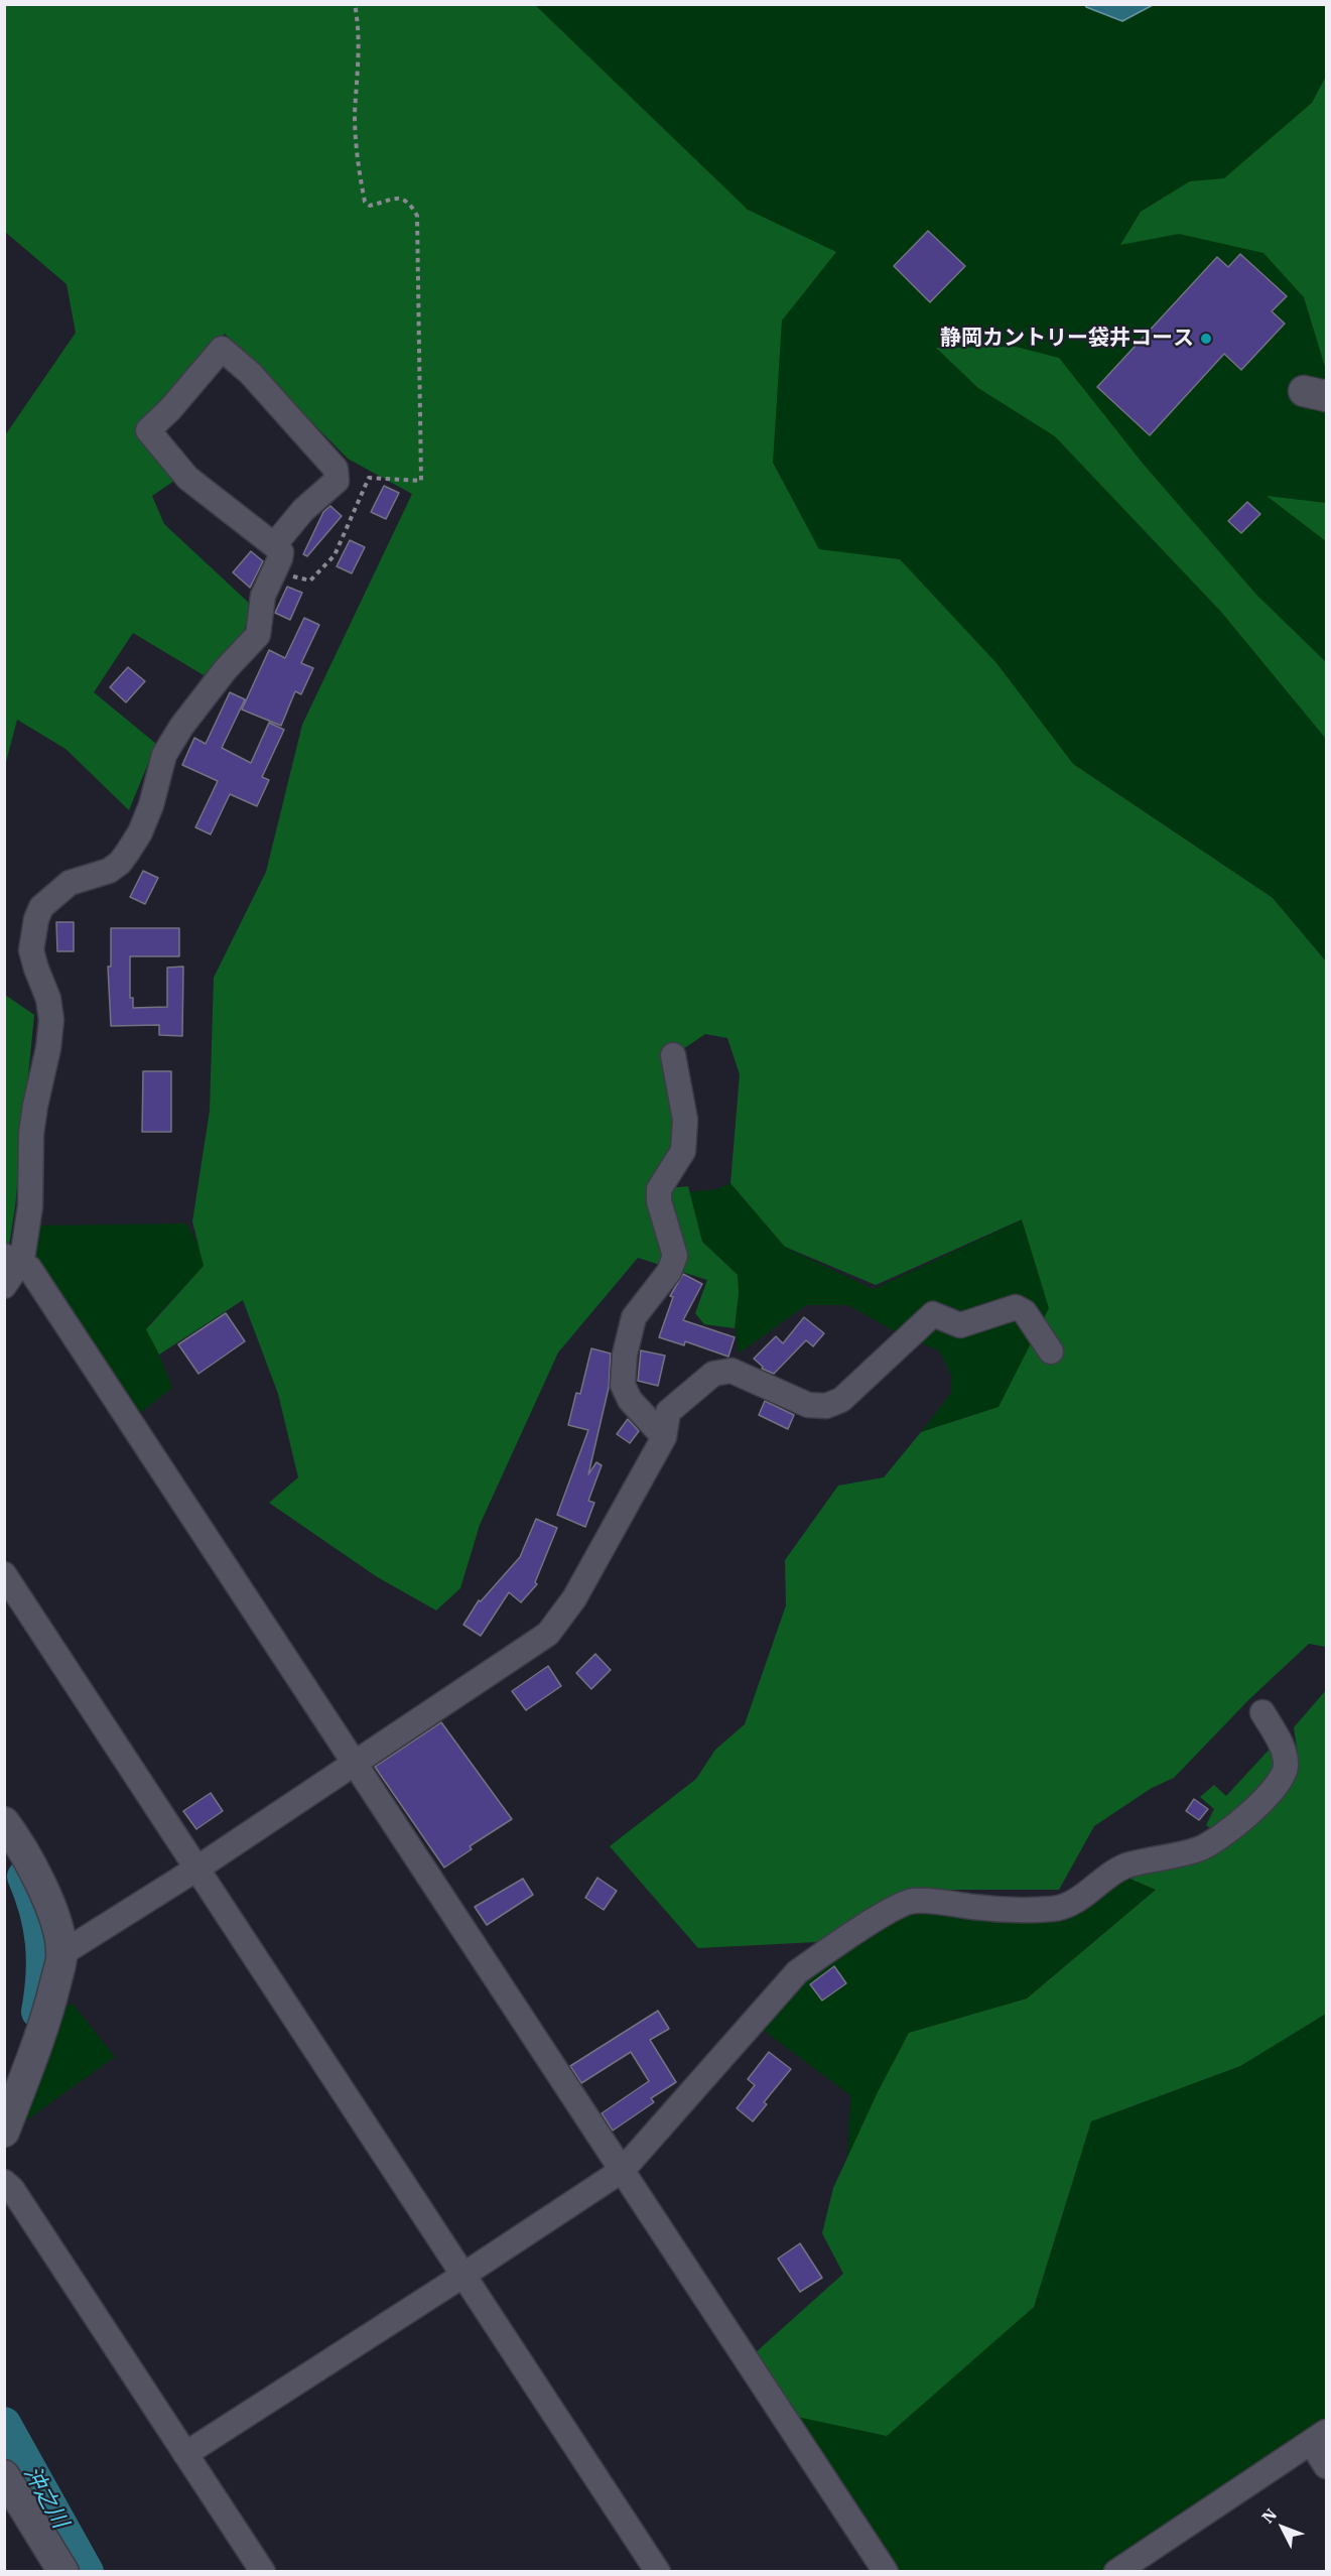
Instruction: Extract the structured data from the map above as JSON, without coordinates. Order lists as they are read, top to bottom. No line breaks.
{"water":["沖之川"],"places":["静岡カントリー袋井コース"],"north":"top left"}
